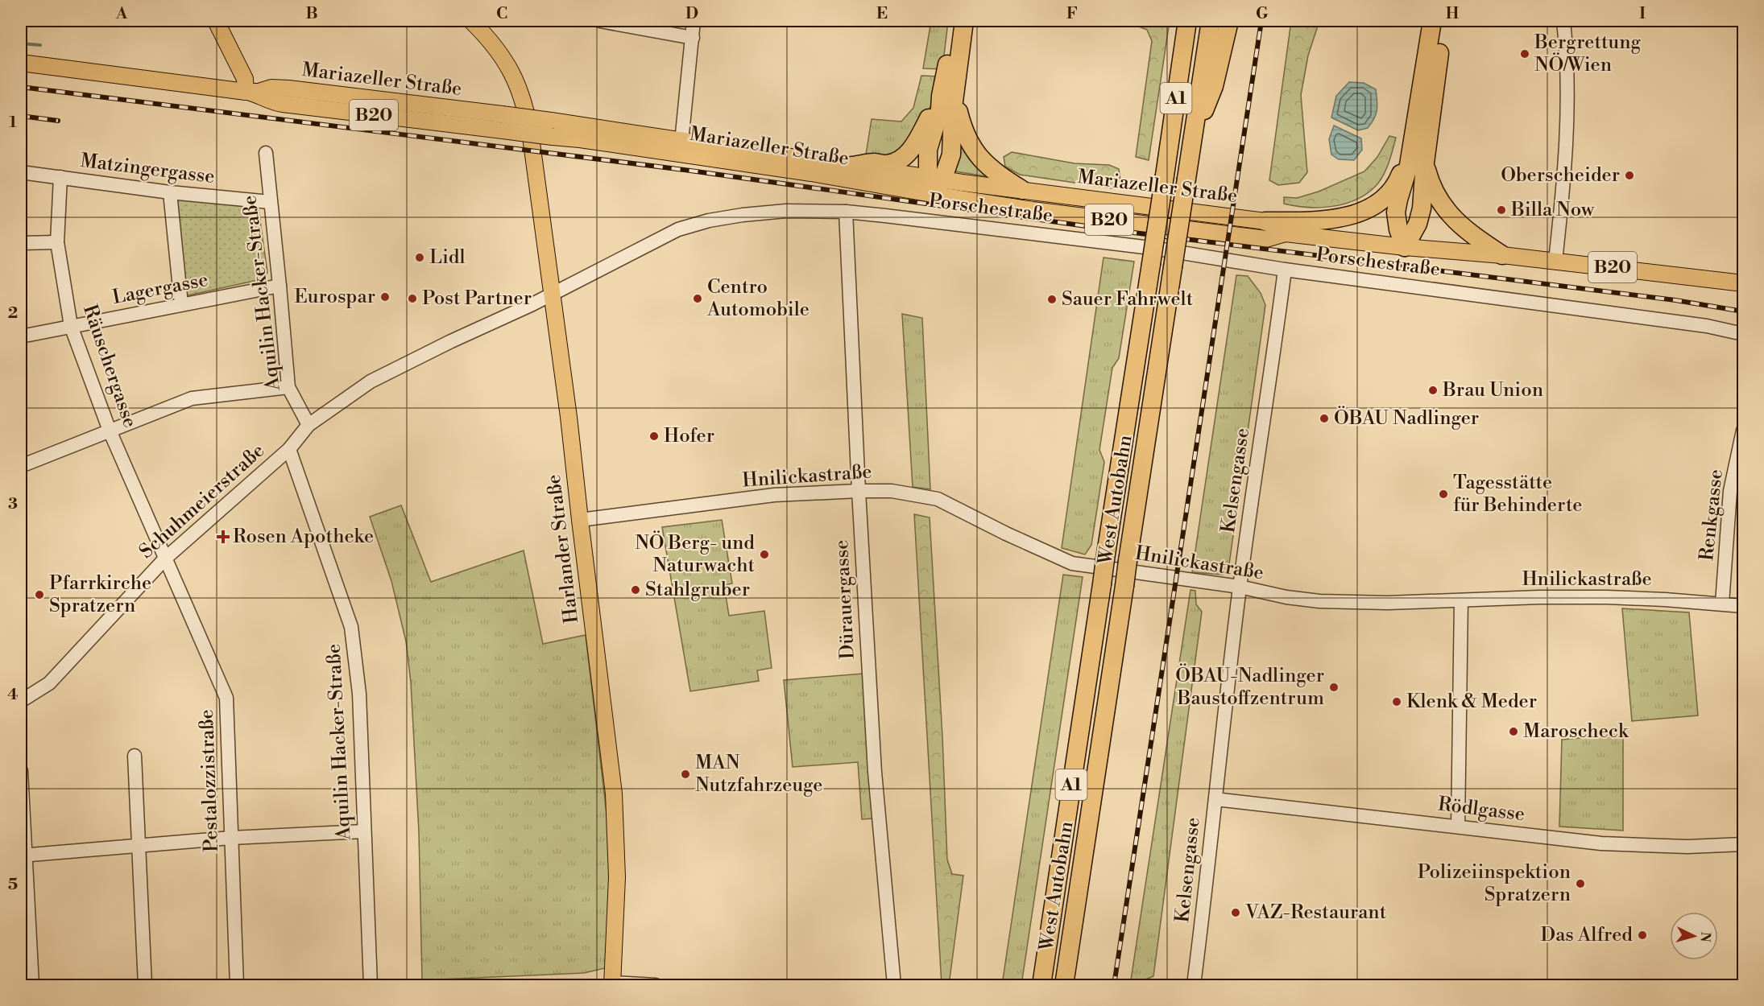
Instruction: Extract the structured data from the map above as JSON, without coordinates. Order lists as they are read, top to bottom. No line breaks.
{"streets":{"highway":["A1","West Autobahn"],"main road":["Mariazeller Straße","B20","Harlander Straße"],"street":["Matzingergasse","Porschestraße","Lagergasse","Aquilin Hacker-Straße","Räuschergasse","Hnilickastraße","Kelsengasse","Schuhmeierstraße","Renkgasse","Dürauergasse","Pestalozzistraße","Rödlgasse"]},"crossings":[["Matzingergasse","Aquilin Hacker-Straße"],["Matzingergasse","Räuschergasse"],["Porschestraße","Aquilin Hacker-Straße"],["Porschestraße","Kelsengasse"],["Porschestraße","Schuhmeierstraße"],["Porschestraße","Harlander Straße"],["Porschestraße","Dürauergasse"],["Lagergasse","Aquilin Hacker-Straße"],["Lagergasse","Räuschergasse"],["Aquilin Hacker-Straße","Schuhmeierstraße"],["Räuschergasse","Schuhmeierstraße"],["Räuschergasse","Pestalozzistraße"],["Hnilickastraße","Kelsengasse"],["Hnilickastraße","Renkgasse"],["Hnilickastraße","Harlander Straße"],["Hnilickastraße","Dürauergasse"],["Kelsengasse","Rödlgasse"],["Schuhmeierstraße","Pestalozzistraße"]],"places":{"other":["Bergrettung NÖ/Wien","Oberscheider","Billa Now","Lidl","Eurospar","Post Partner","Centro Automobile","Sauer Fahrwelt","Brau Union","ÖBAU Nadlinger","Hofer","Tagesstätte für Behinderte","NÖ Berg- und Naturwacht","Stahlgruber","Pfarrkirche Spratzern","ÖBAU-Nadlinger Baustoffzentrum","Klenk & Meder","Maroscheck","MAN Nutzfahrzeuge","Polizeiinspektion Spratzern","VAZ-Restaurant","Das Alfred"],"health":["Rosen Apotheke"]},"north":"right","grid":{"columns":["A","B","C","D","E","F","G","H","I"],"rows":["1","2","3","4","5"]}}
